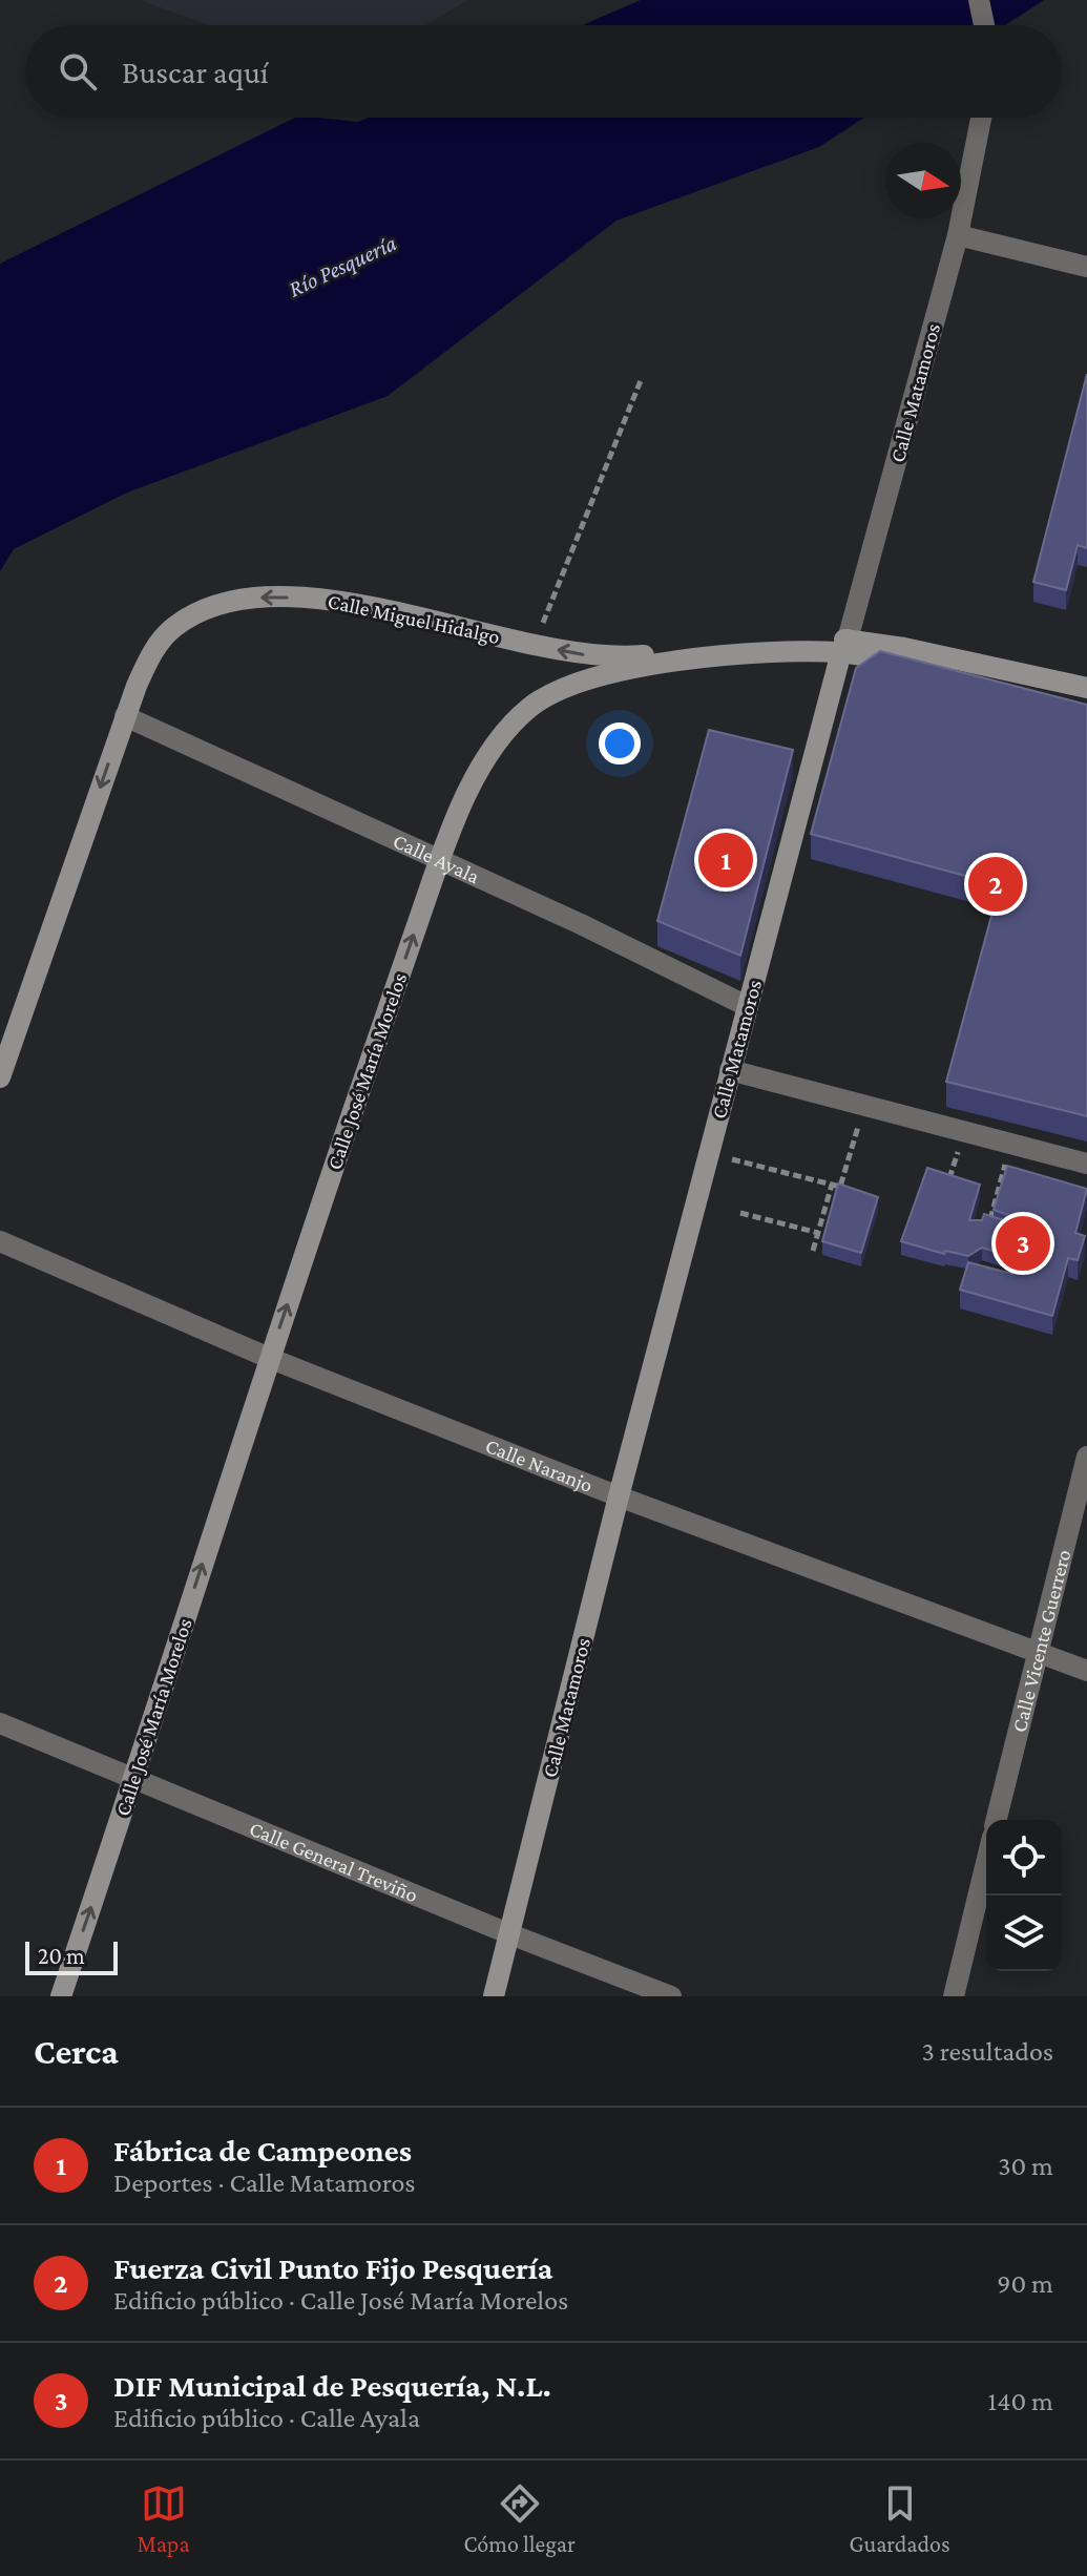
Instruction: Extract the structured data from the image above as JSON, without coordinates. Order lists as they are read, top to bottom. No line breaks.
{"streets":{"main road":["Calle Matamoros","Calle Miguel Hidalgo","Calle José María Morelos"],"street":["Calle Ayala","Calle Naranjo","Calle Vicente Guerrero","Calle General Treviño"]},"crossings":[["Calle Matamoros","Calle Miguel Hidalgo"],["Calle Matamoros","Calle Ayala"],["Calle Matamoros","Calle José María Morelos"],["Calle Matamoros","Calle Naranjo"],["Calle Matamoros","Calle General Treviño"],["Calle Miguel Hidalgo","Calle Ayala"],["Calle Miguel Hidalgo","Calle José María Morelos"],["Calle Ayala","Calle José María Morelos"],["Calle José María Morelos","Calle Naranjo"],["Calle José María Morelos","Calle General Treviño"],["Calle Naranjo","Calle Vicente Guerrero"]],"one_way":["Calle Miguel Hidalgo","Calle José María Morelos"],"water":["Río Pesquería"],"scale_bar":"20 m","north":"right","page":{"search":"Buscar aquí","pins":["1","2","3"],"scale":"20 m","heading":["Cerca","3 resultados"],"list":[{"mark":"1","name":"Fábrica de Campeones","note":"Deportes · Calle Matamoros","value":"30 m"},{"mark":"2","name":"Fuerza Civil Punto Fijo Pesquería","note":"Edificio público · Calle José María Morelos","value":"90 m"},{"mark":"3","name":"DIF Municipal de Pesquería, N.L.","note":"Edificio público · Calle Ayala","value":"140 m"}],"nav":["Mapa","Cómo llegar","Guardados"]}}
